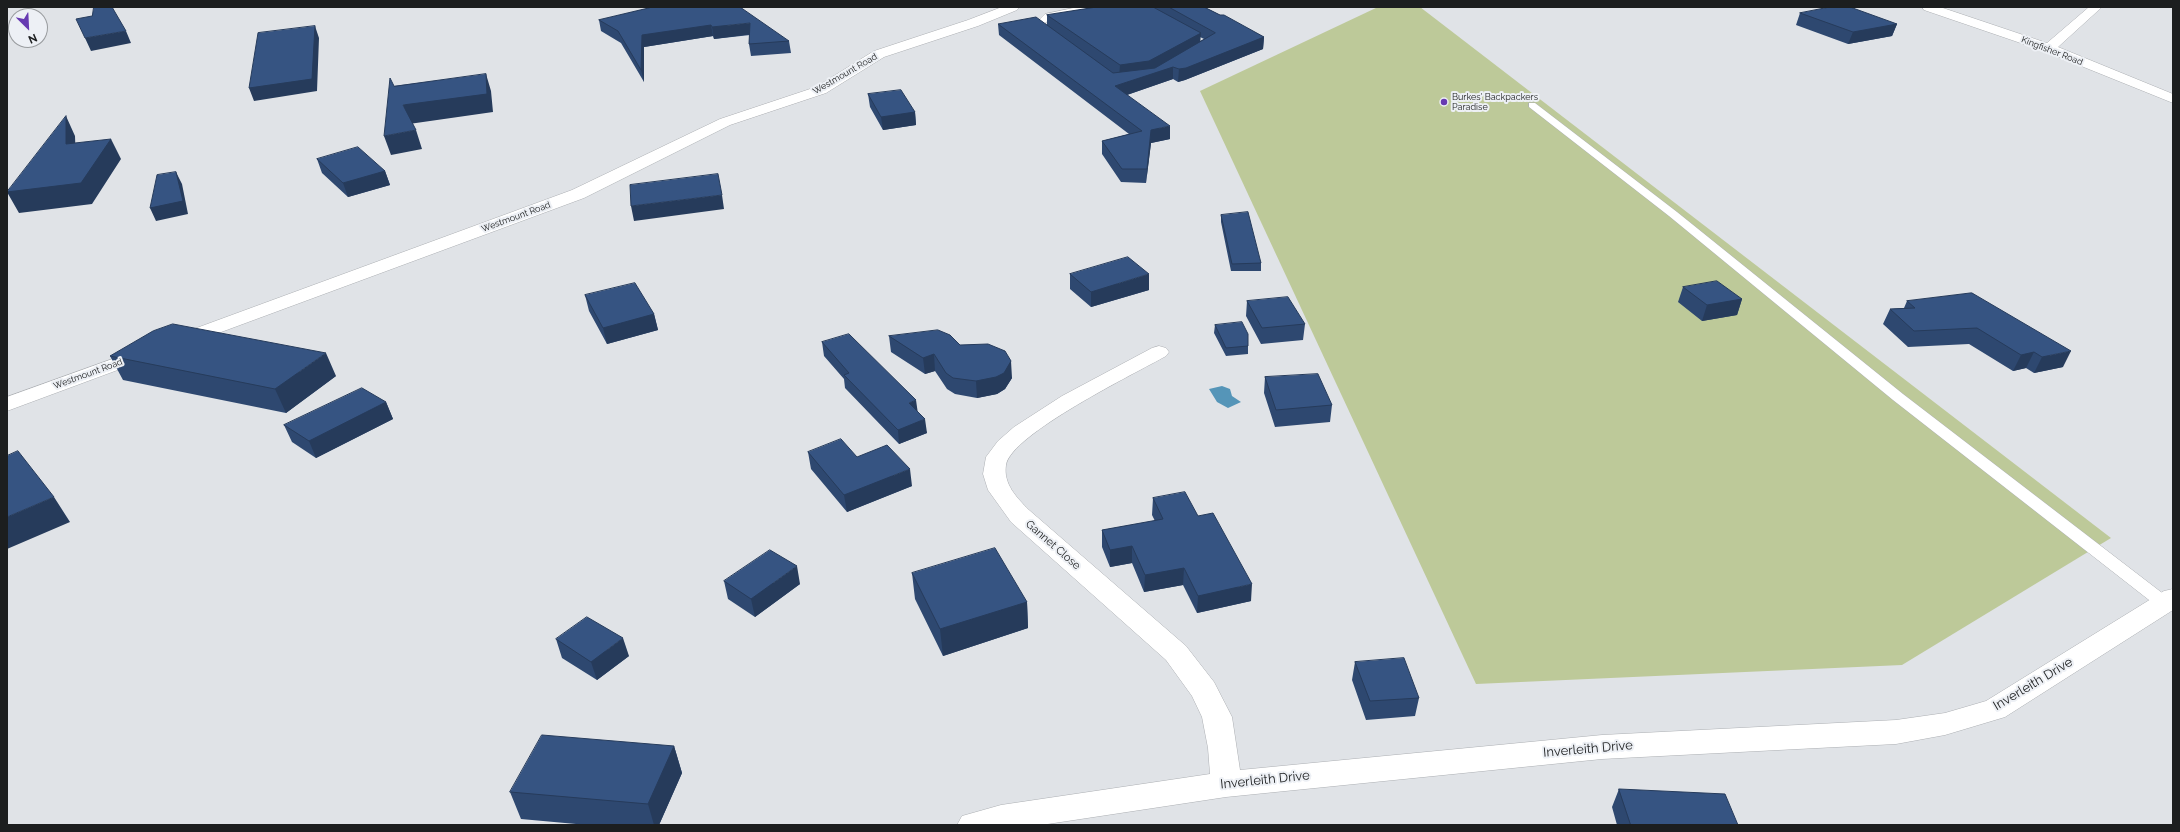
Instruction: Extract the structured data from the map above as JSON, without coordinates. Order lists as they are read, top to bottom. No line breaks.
{"streets":{"street":["Kingfisher Road","Westmount Road","Gannet Close","Inverleith Drive"]},"crossings":[["Gannet Close","Inverleith Drive"]],"places":["Burkes' Backpackers Paradise"],"north":"bottom right"}
